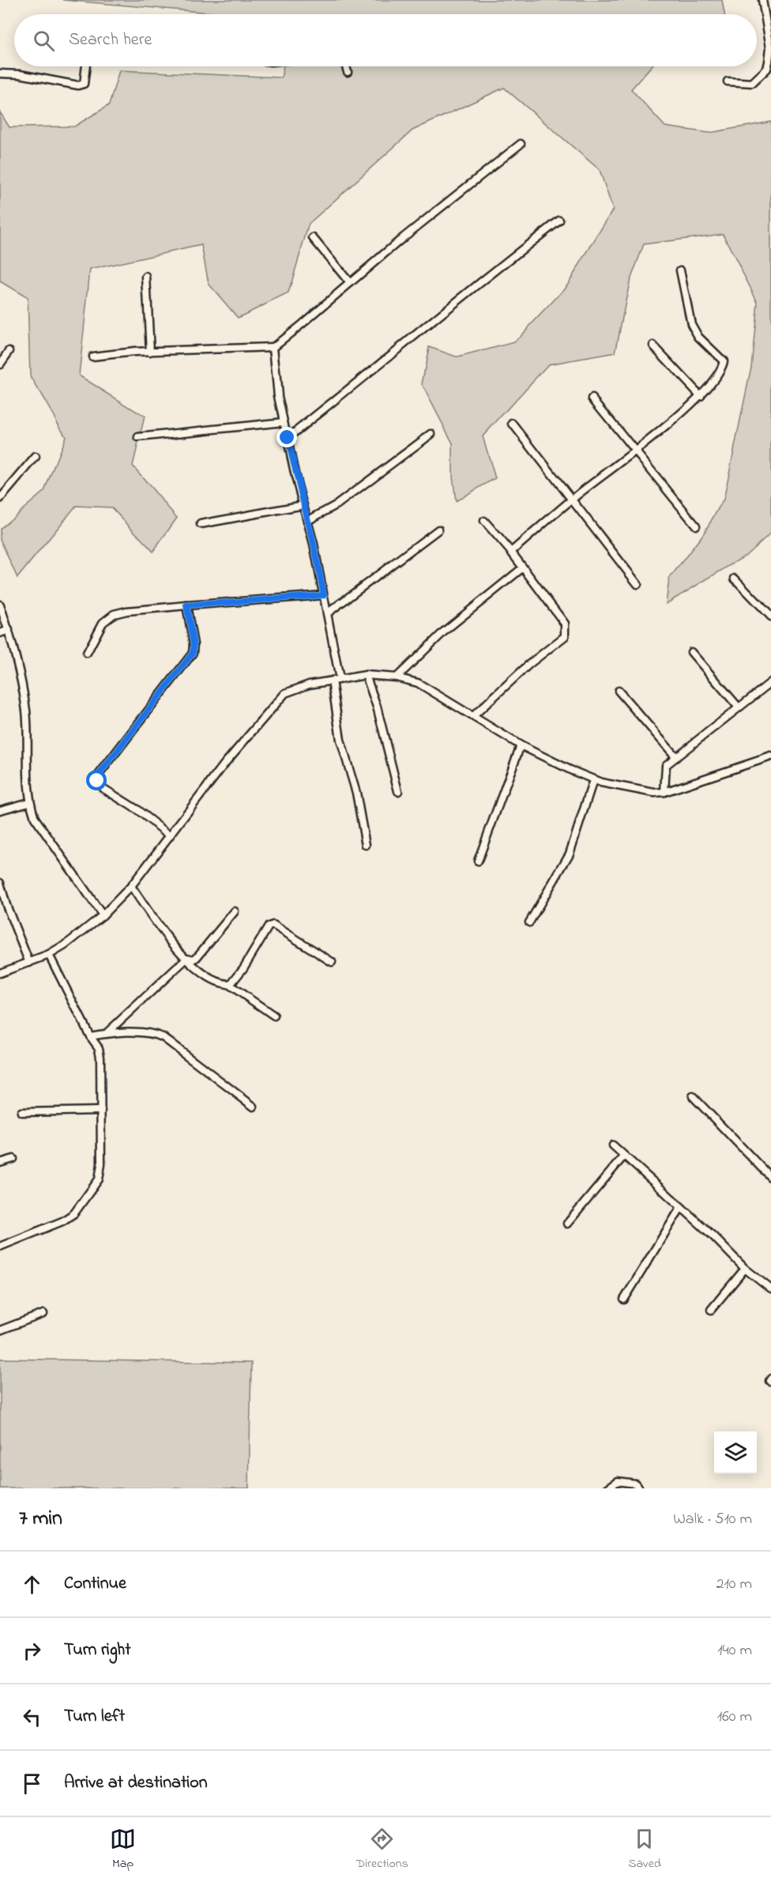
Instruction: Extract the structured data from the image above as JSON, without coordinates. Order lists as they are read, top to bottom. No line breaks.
{"page":{"search":"Search here","heading":["7 min","Walk · 510 m"],"list":[["Continue","210 m"],["Turn right","140 m"],["Turn left","160 m"],"Arrive at destination"],"nav":["Map","Directions","Saved"]}}
